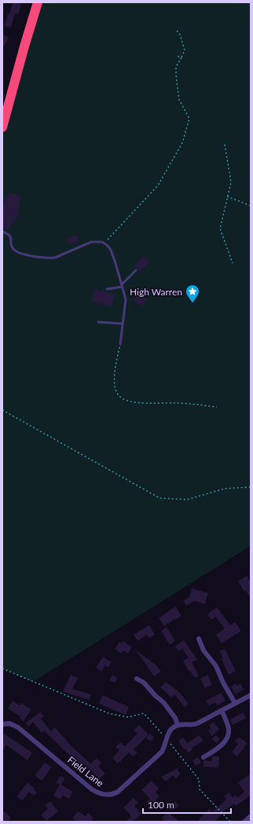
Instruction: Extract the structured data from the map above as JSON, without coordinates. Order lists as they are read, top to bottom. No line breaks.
{"streets":{"street":["Field Lane"]},"places":{"place":["High Warren"]},"scale_bar":"100 m"}
